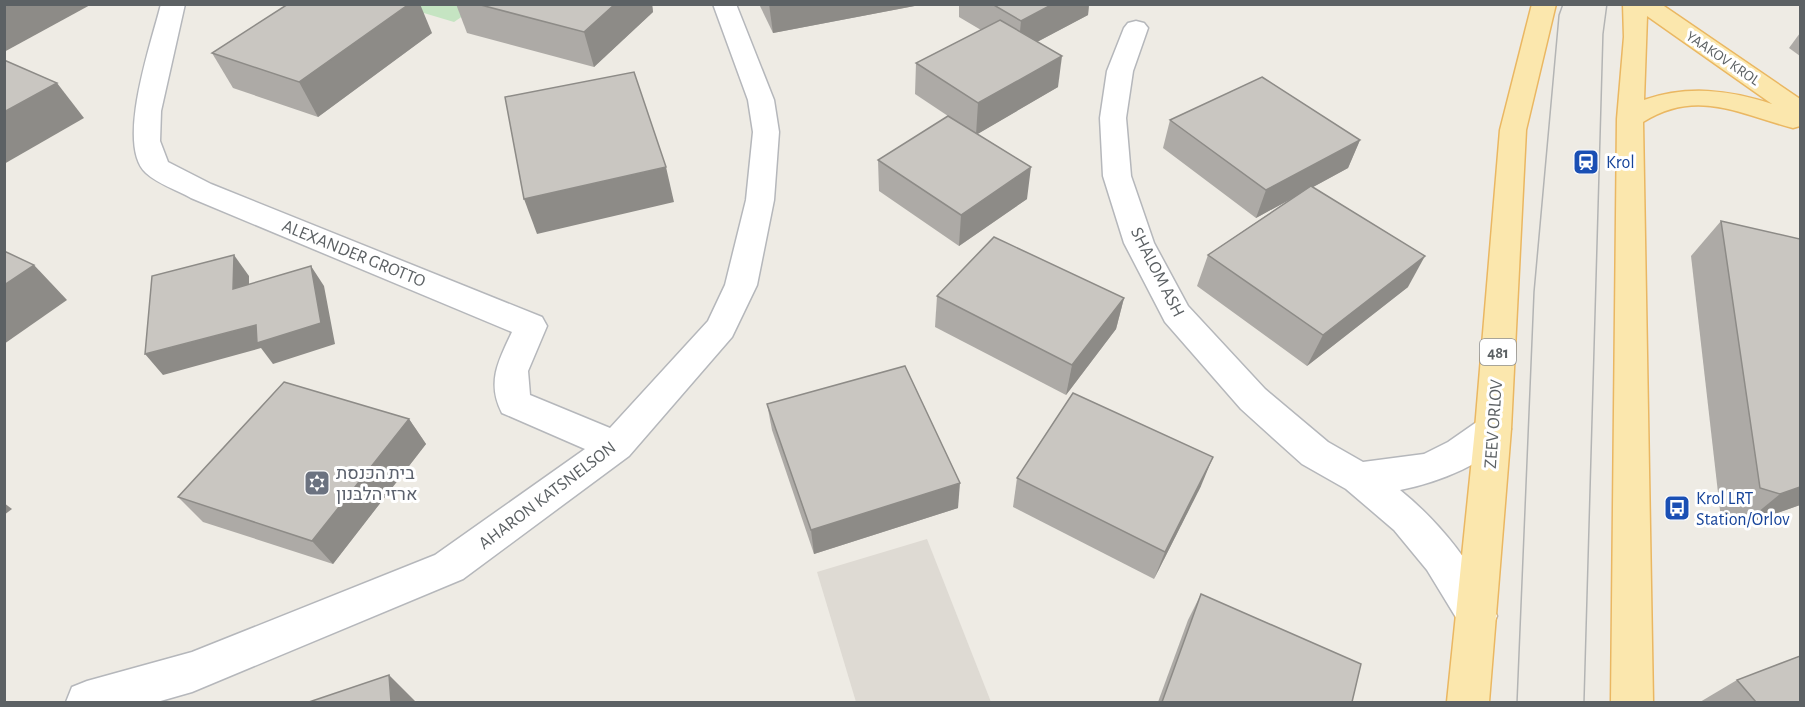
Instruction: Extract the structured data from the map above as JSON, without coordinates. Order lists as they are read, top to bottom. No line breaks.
{"streets":{"main road":["YAAKOV KROL","481","ZEEV ORLOV"],"street":["ALEXANDER GROTTO","SHALOM ASH","AHARON KATSNELSON"]},"crossings":[["ALEXANDER GROTTO","AHARON KATSNELSON"],["SHALOM ASH","ZEEV ORLOV"]],"places":{"station":["Krol"],"synagogue":["בית הכנסת ארזי הלבנון"],"bus stop":["Krol LRT Station/Orlov"]}}
